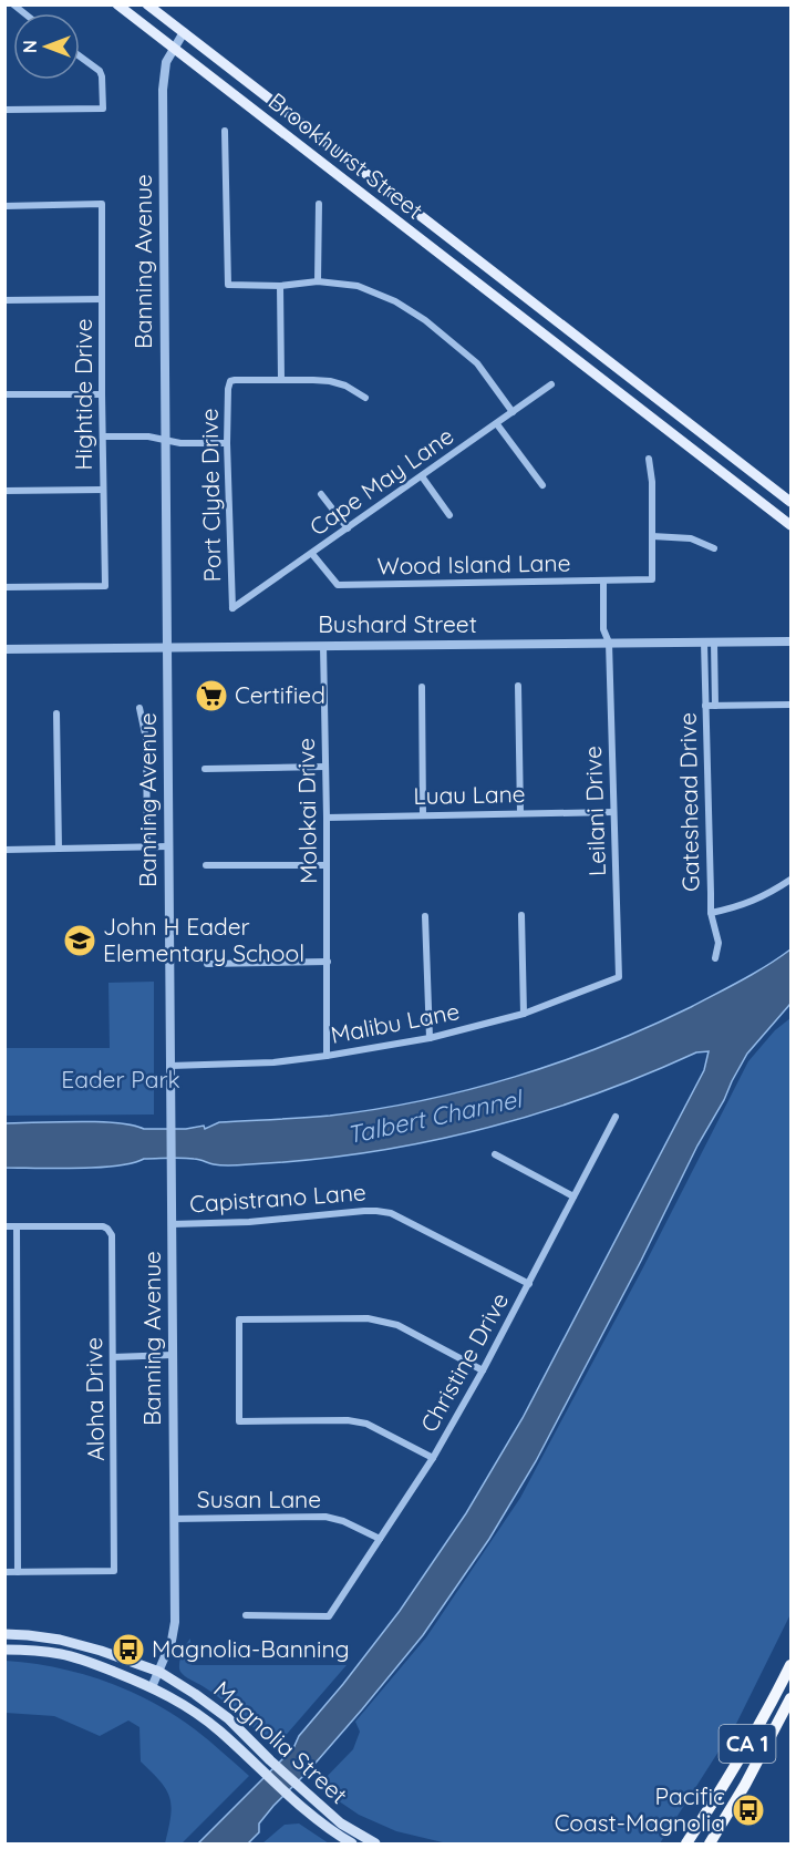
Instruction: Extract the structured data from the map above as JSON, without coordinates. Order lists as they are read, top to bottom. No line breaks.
{"streets":{"highway":["CA 1"],"main road":["Brookhurst Street","Magnolia Street"],"street":["Banning Avenue","Hightide Drive","Cape May Lane","Port Clyde Drive","Wood Island Lane","Bushard Street","Luau Lane","Gateshead Drive","Molokai Drive","Leilani Drive","Malibu Lane","Capistrano Lane","Christine Drive","Aloha Drive","Susan Lane"]},"crossings":[["Brookhurst Street","Banning Avenue"],["Banning Avenue","Bushard Street"],["Banning Avenue","Malibu Lane"],["Banning Avenue","Capistrano Lane"],["Banning Avenue","Susan Lane"],["Banning Avenue","Magnolia Street"],["Cape May Lane","Port Clyde Drive"],["Cape May Lane","Wood Island Lane"],["Wood Island Lane","Leilani Drive"],["Bushard Street","Gateshead Drive"],["Bushard Street","Molokai Drive"],["Bushard Street","Leilani Drive"],["Luau Lane","Molokai Drive"],["Luau Lane","Leilani Drive"],["Molokai Drive","Malibu Lane"],["Leilani Drive","Malibu Lane"],["Capistrano Lane","Christine Drive"],["Christine Drive","Susan Lane"]],"water":["Talbert Channel"],"parks":["Eader Park"],"places":{"supermarket":["Certified"],"school or university":["John H Eader Elementary School"],"bus stop":["Magnolia-Banning","Pacific Coast-Magnolia"]},"north":"left"}
